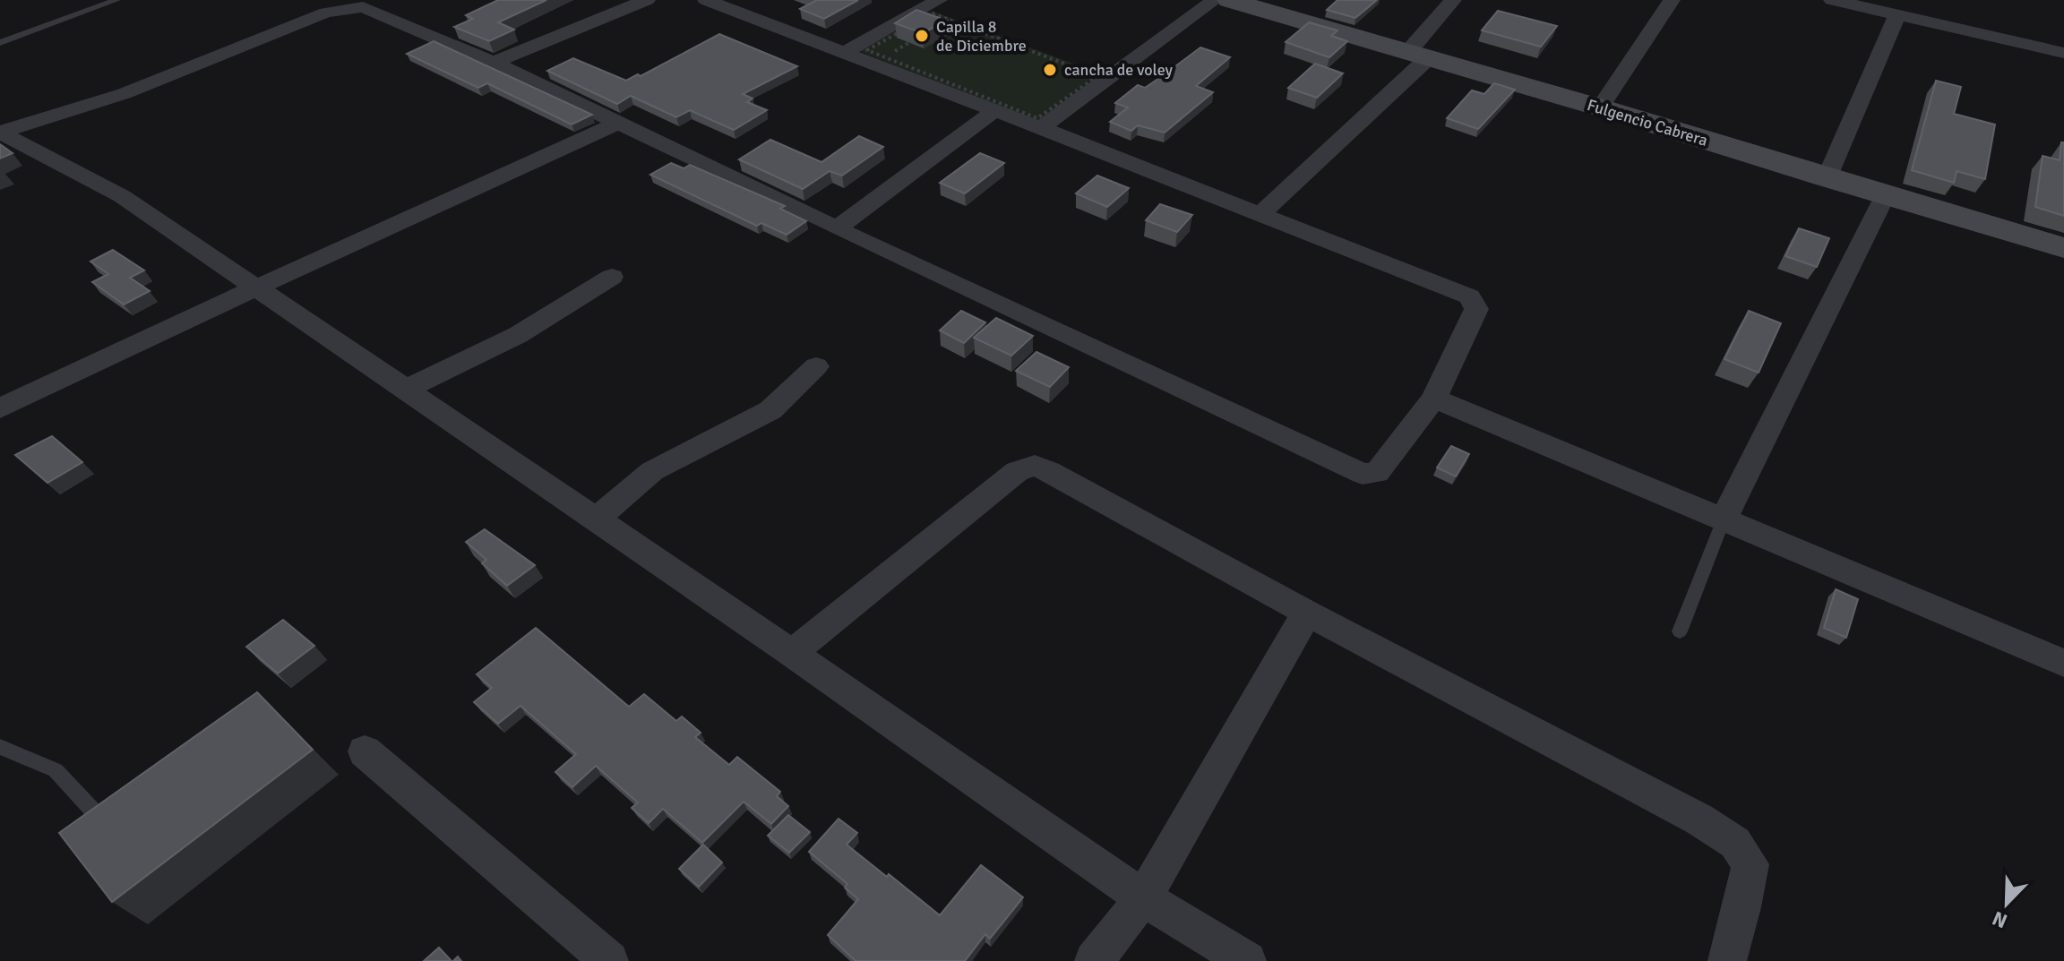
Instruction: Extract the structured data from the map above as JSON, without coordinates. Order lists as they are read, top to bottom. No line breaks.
{"streets":{"main road":["Fulgencio Cabrera"]},"places":["Capilla 8 de Diciembre","cancha de voley"],"north":"bottom left"}
